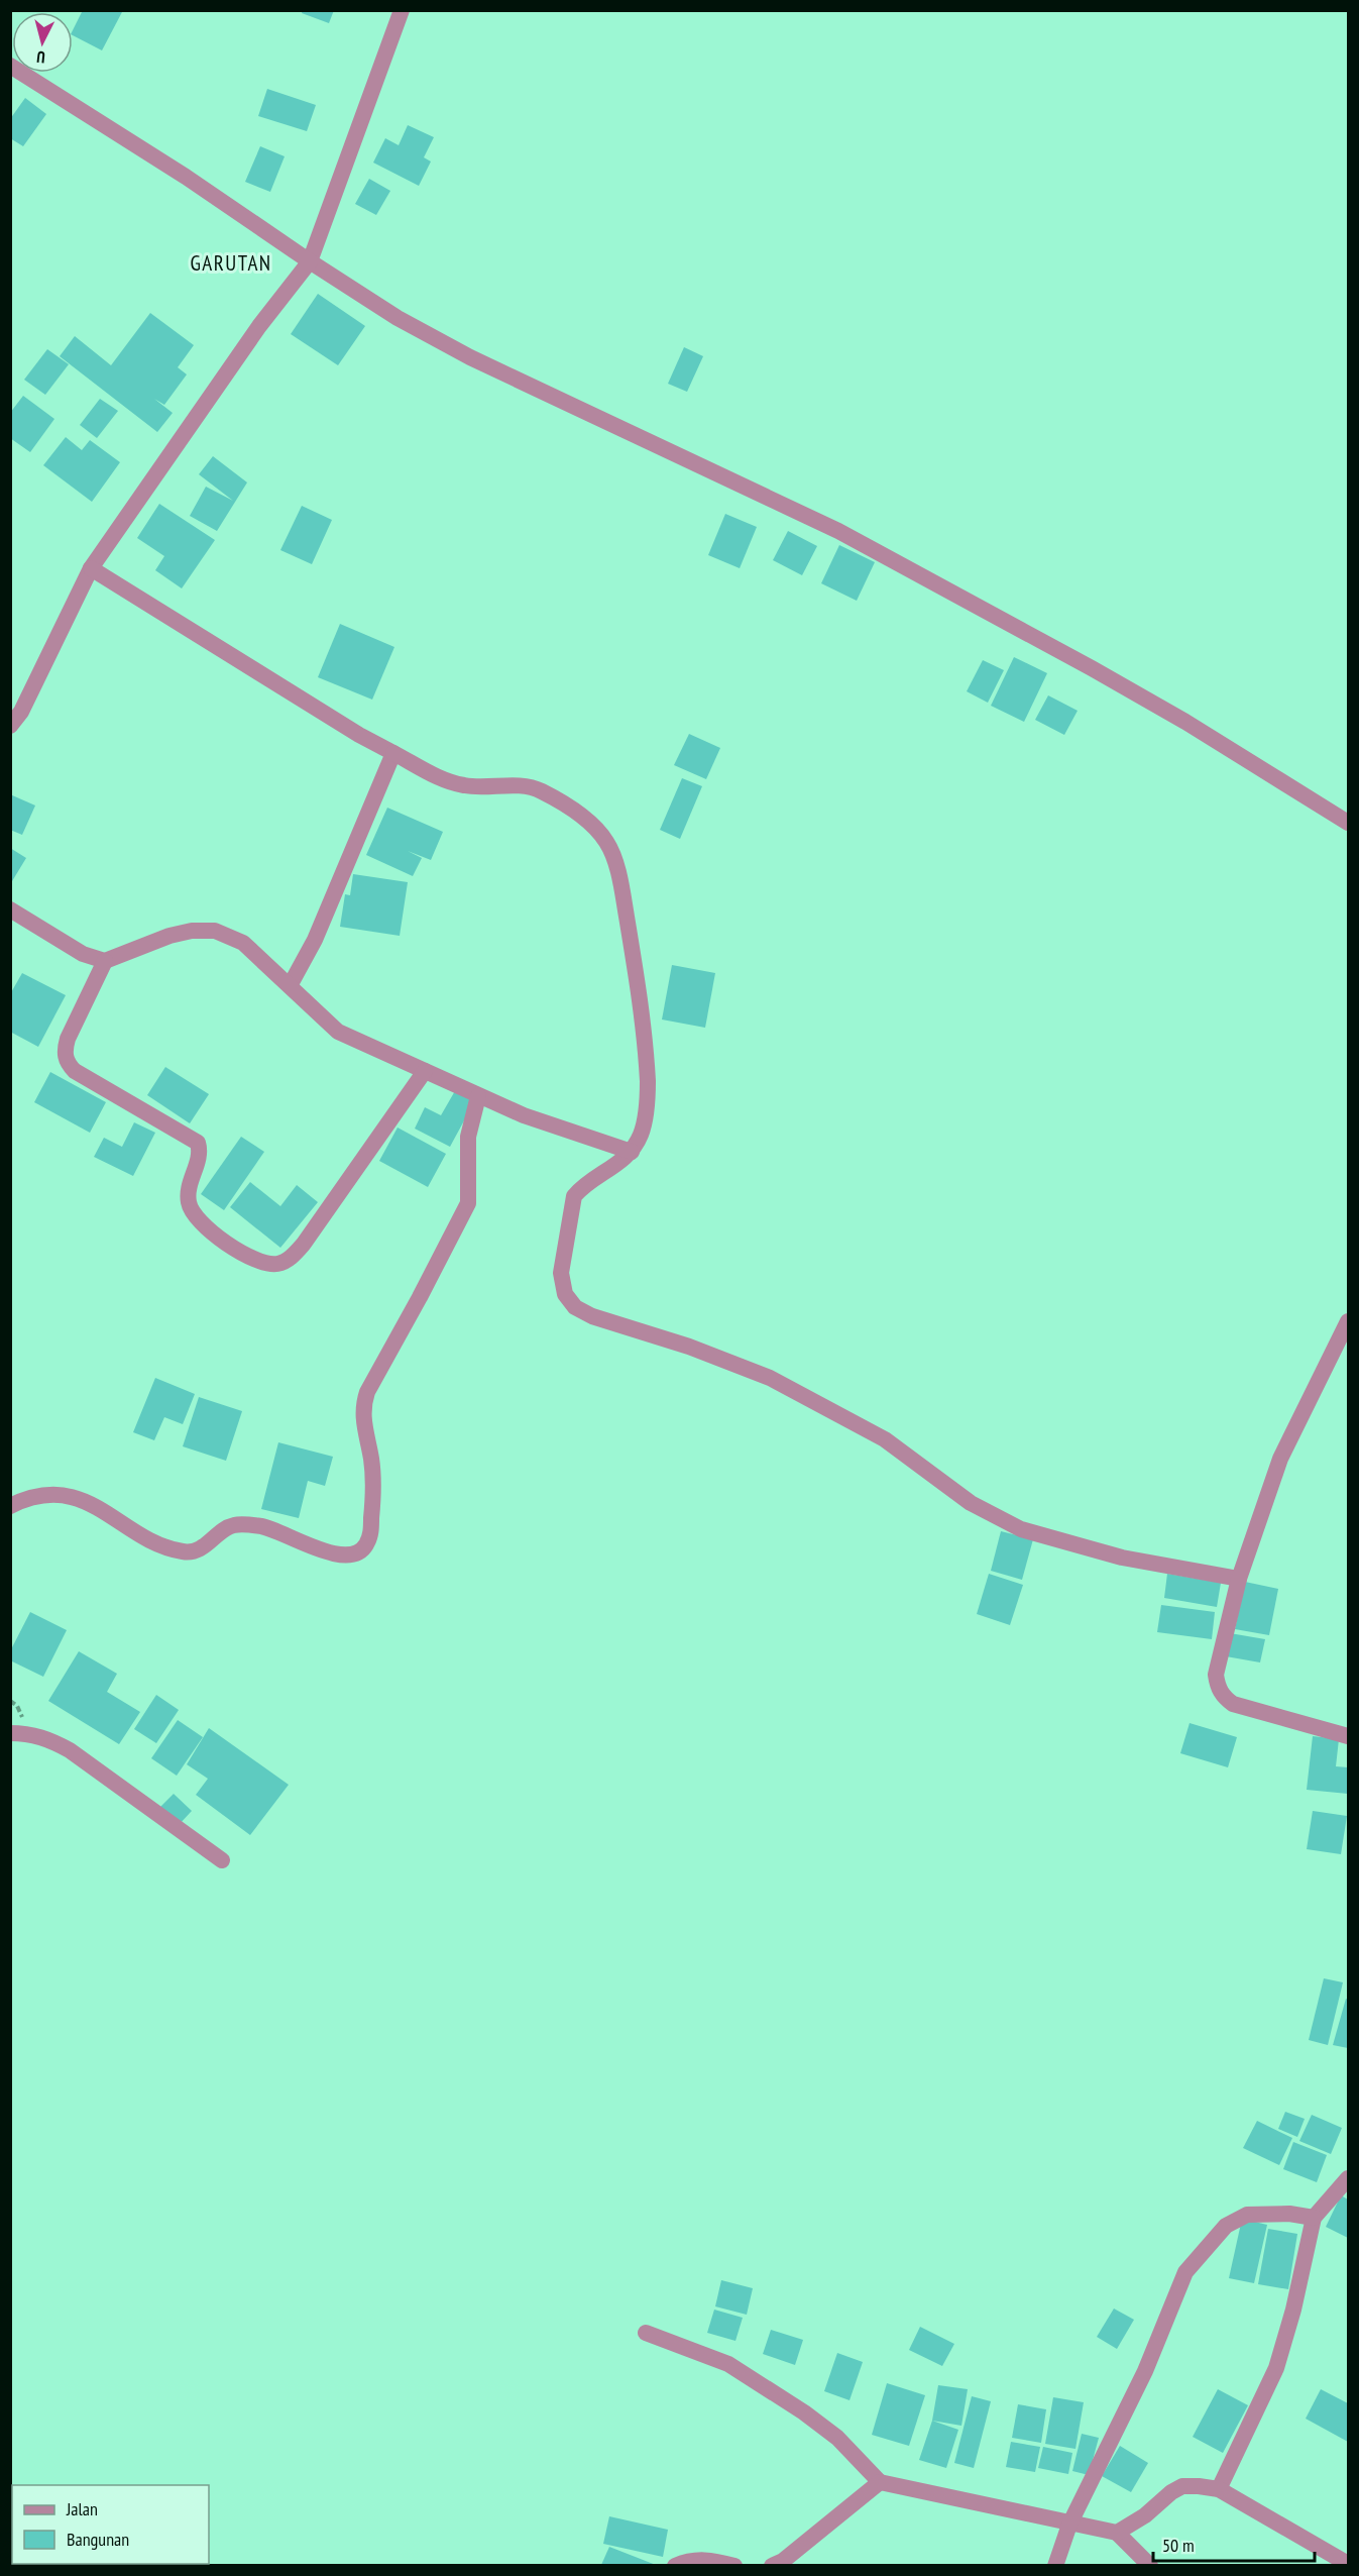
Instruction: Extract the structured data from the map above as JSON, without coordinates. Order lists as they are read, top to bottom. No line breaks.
{"districts":["GARUTAN"],"legend":["Jalan","Bangunan"],"scale_bar":"50 m","north":"bottom"}
